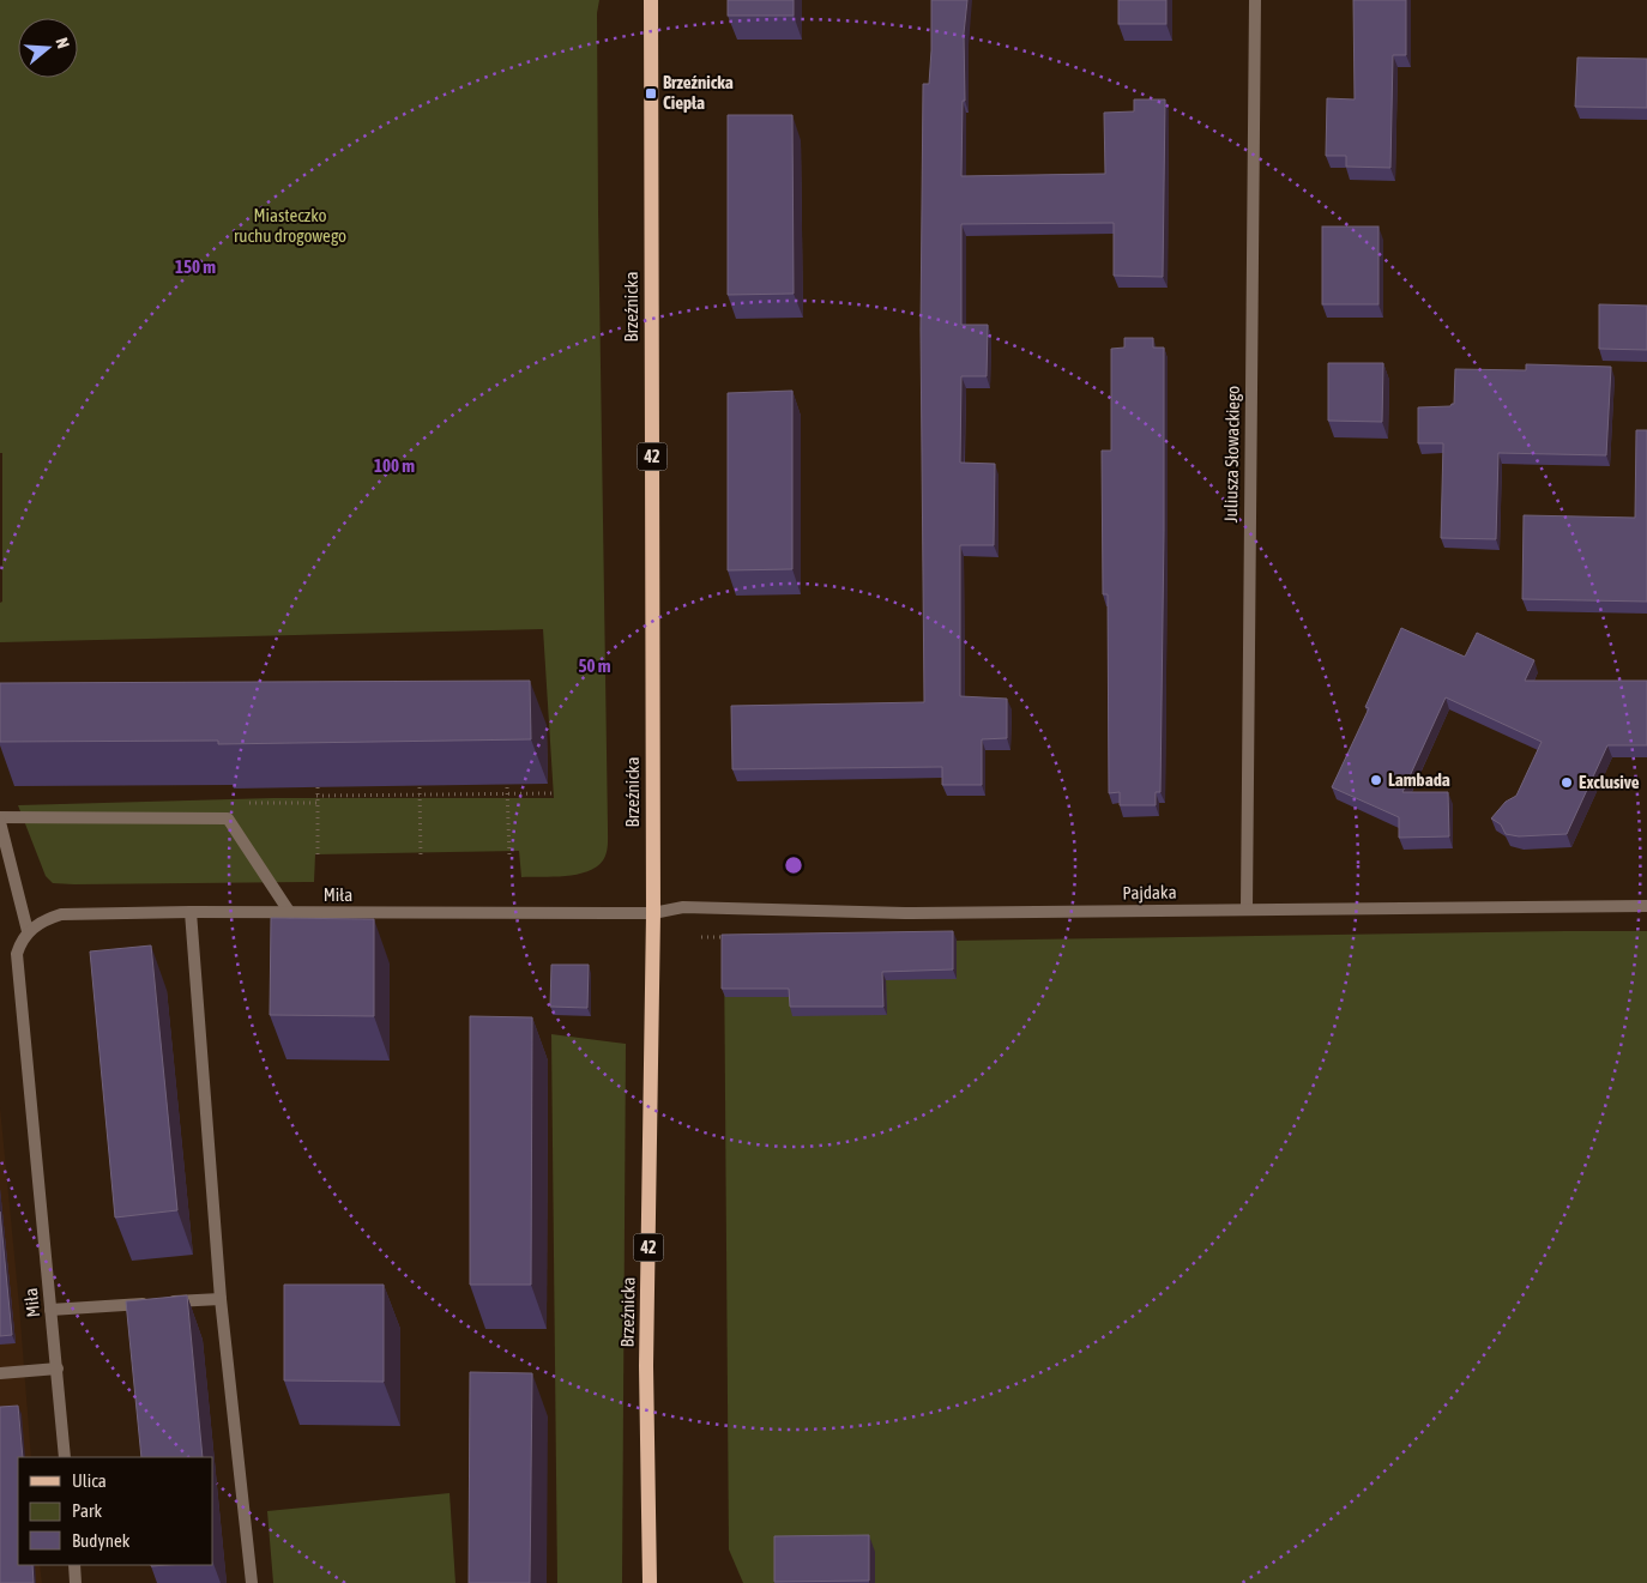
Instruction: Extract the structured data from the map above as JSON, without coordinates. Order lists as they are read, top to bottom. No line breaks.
{"streets":{"main road":["Brzeźnicka","42"],"street":["Juliusza Słowackiego","Pajdaka","Miła"]},"crossings":[["Brzeźnicka","Pajdaka"],["Brzeźnicka","Miła"],["Juliusza Słowackiego","Pajdaka"],["Pajdaka","Miła"]],"parks":["Miasteczko ruchu drogowego"],"places":{"transit":["Brzeźnicka Ciepła"],"other":["Lambada","Exclusive"]},"legend":["Ulica","Park","Budynek"],"north":"right","rings":["150 m","100 m","50 m"]}
